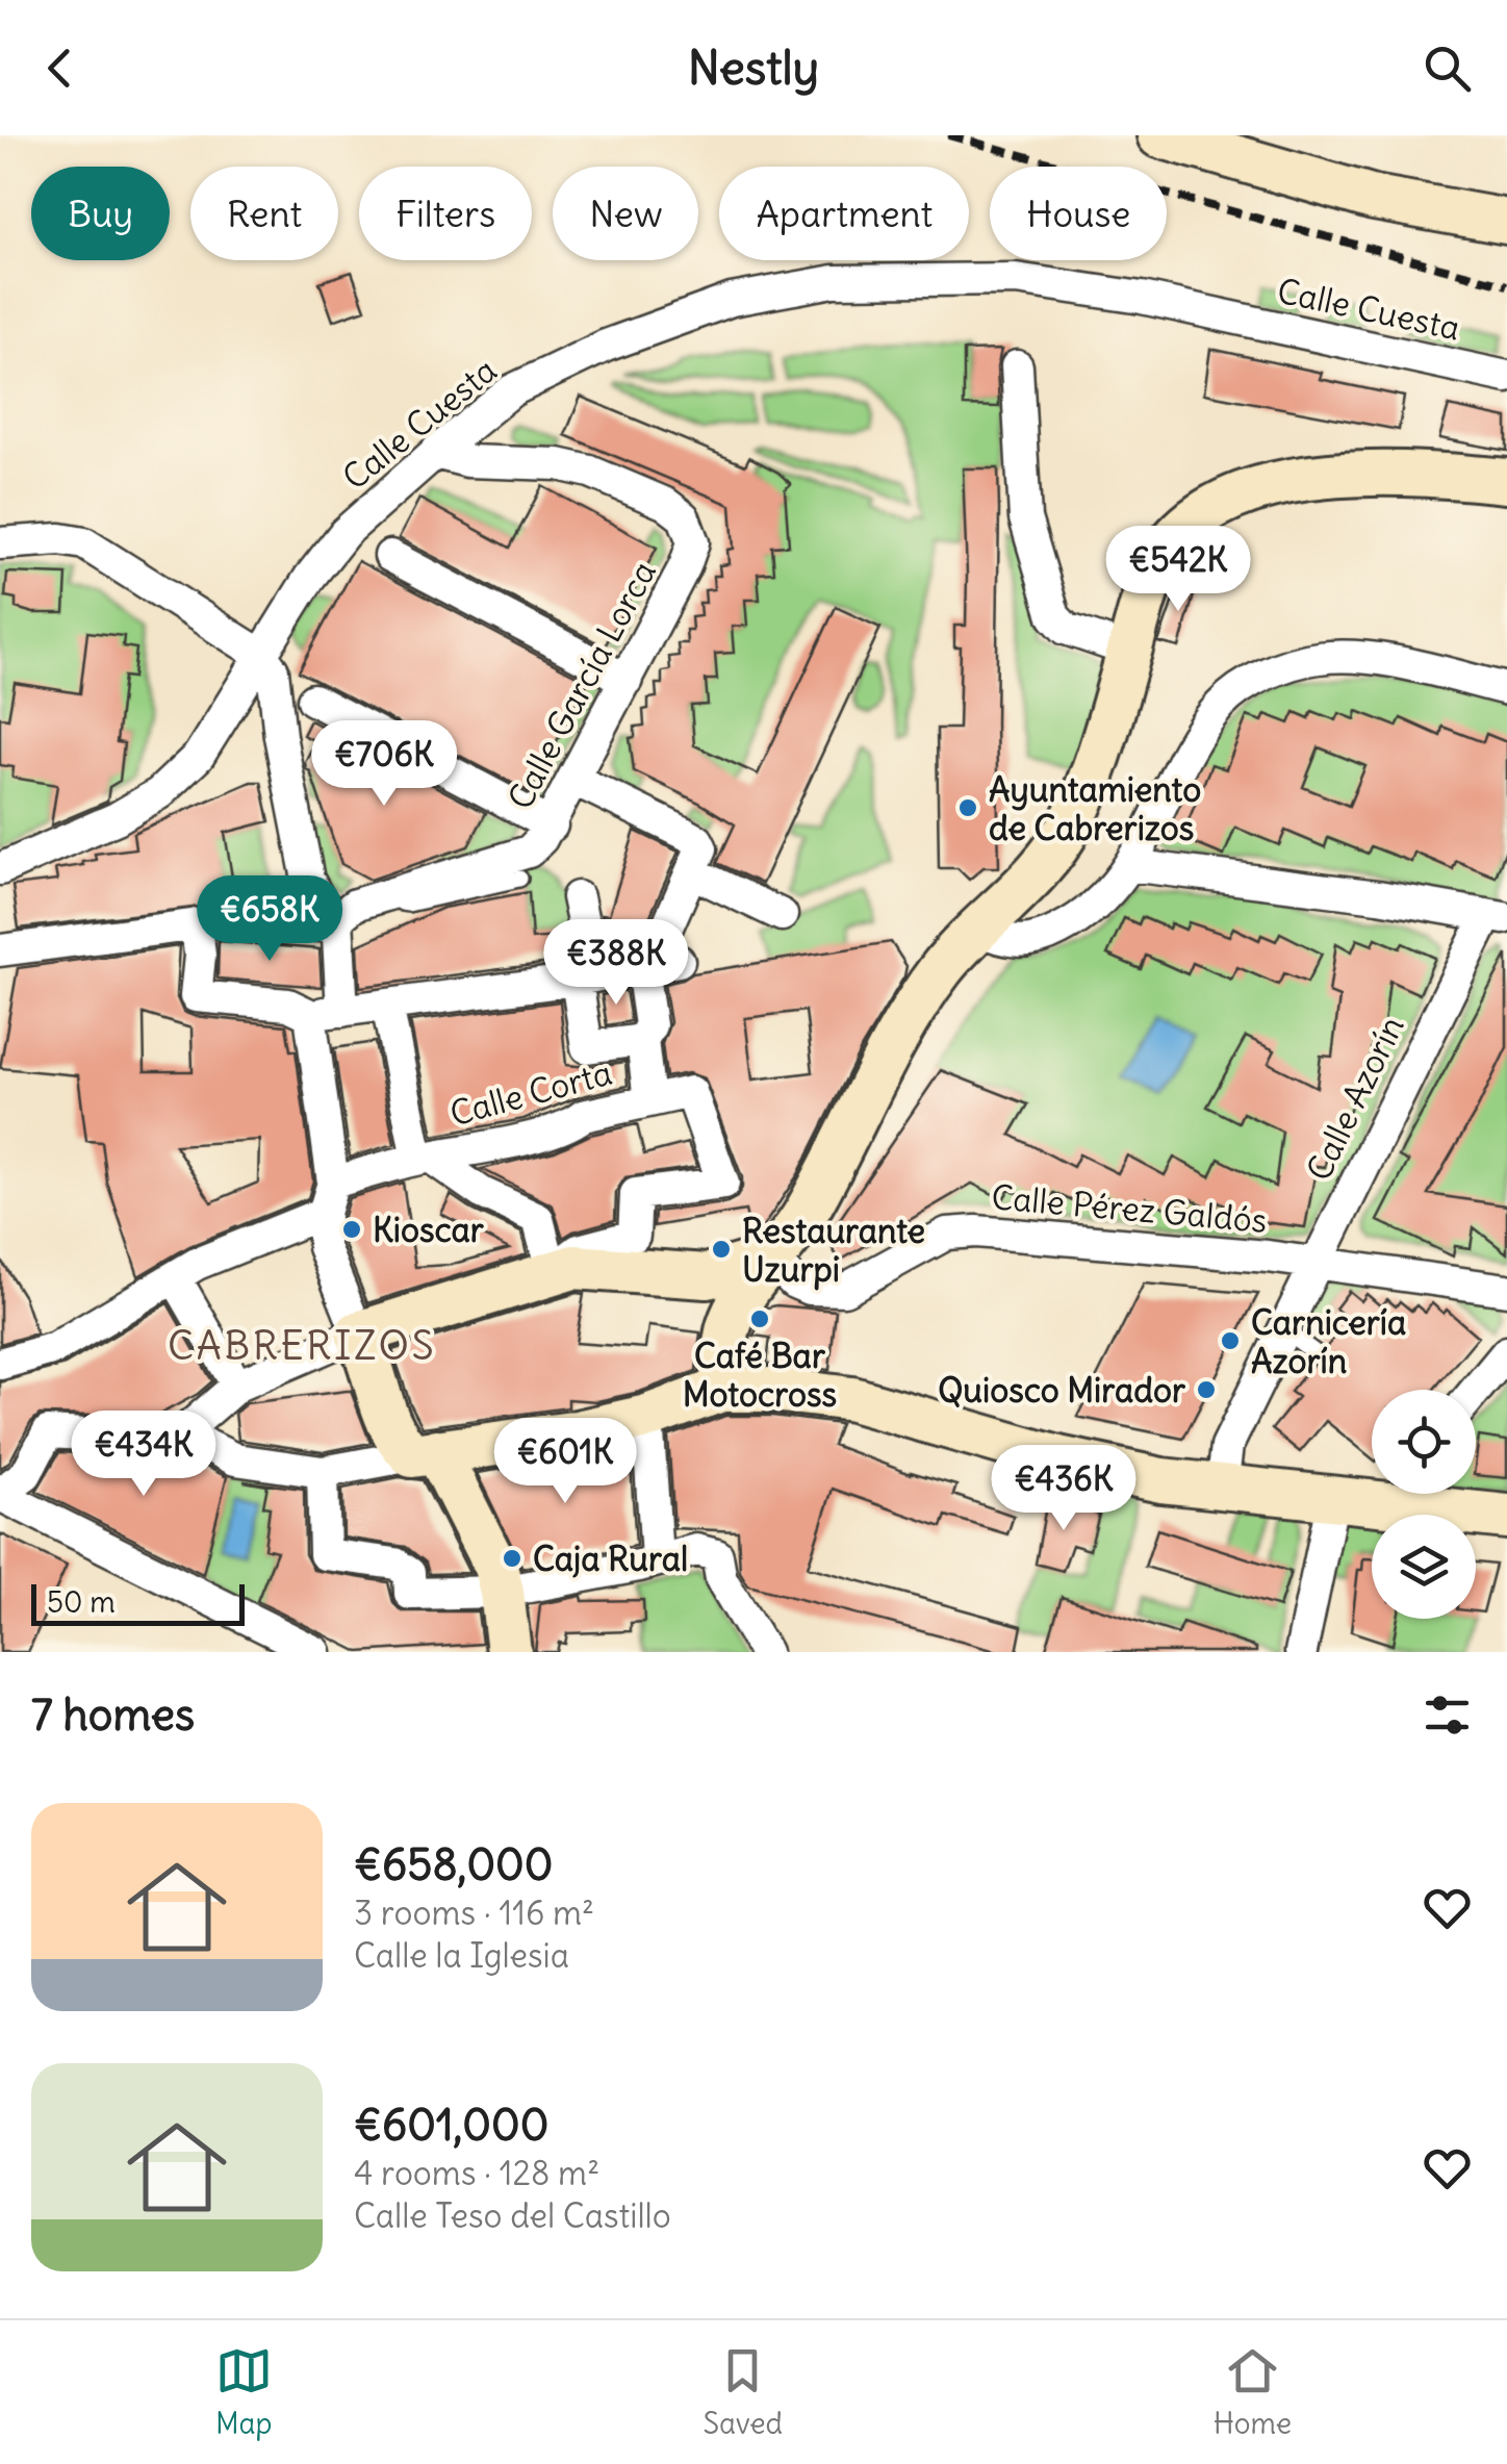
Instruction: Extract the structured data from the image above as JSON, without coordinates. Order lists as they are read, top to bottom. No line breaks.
{"streets":{"street":["Calle Cuesta","Calle García Lorca","Calle Corta","Calle Azorín","Calle Pérez Galdós"]},"crossings":[["Calle Cuesta","Calle García Lorca"],["Calle Azorín","Calle Pérez Galdós"]],"districts":["CABRERIZOS"],"places":["Ayuntamiento de Cabrerizos","Kioscar","Restaurante Uzurpi","Café Bar Motocross","Carnicería Azorín","Quiosco Mirador","Caja Rural"],"scale_bar":"50 m","page":{"header":"Nestly","chip":["Buy","Rent","Filters","New","Apartment","House"],"price":["€542K","€706K","€658K","€388K","€434K","€601K","€436K"],"scale":"50 m","heading":"7 homes","list":[{"name":"€658,000","note":"3 rooms · 116 m² · Calle la Iglesia"},{"name":"€601,000","note":"4 rooms · 128 m² · Calle Teso del Castillo"}],"tabs":["Map","Saved","Home"]}}
